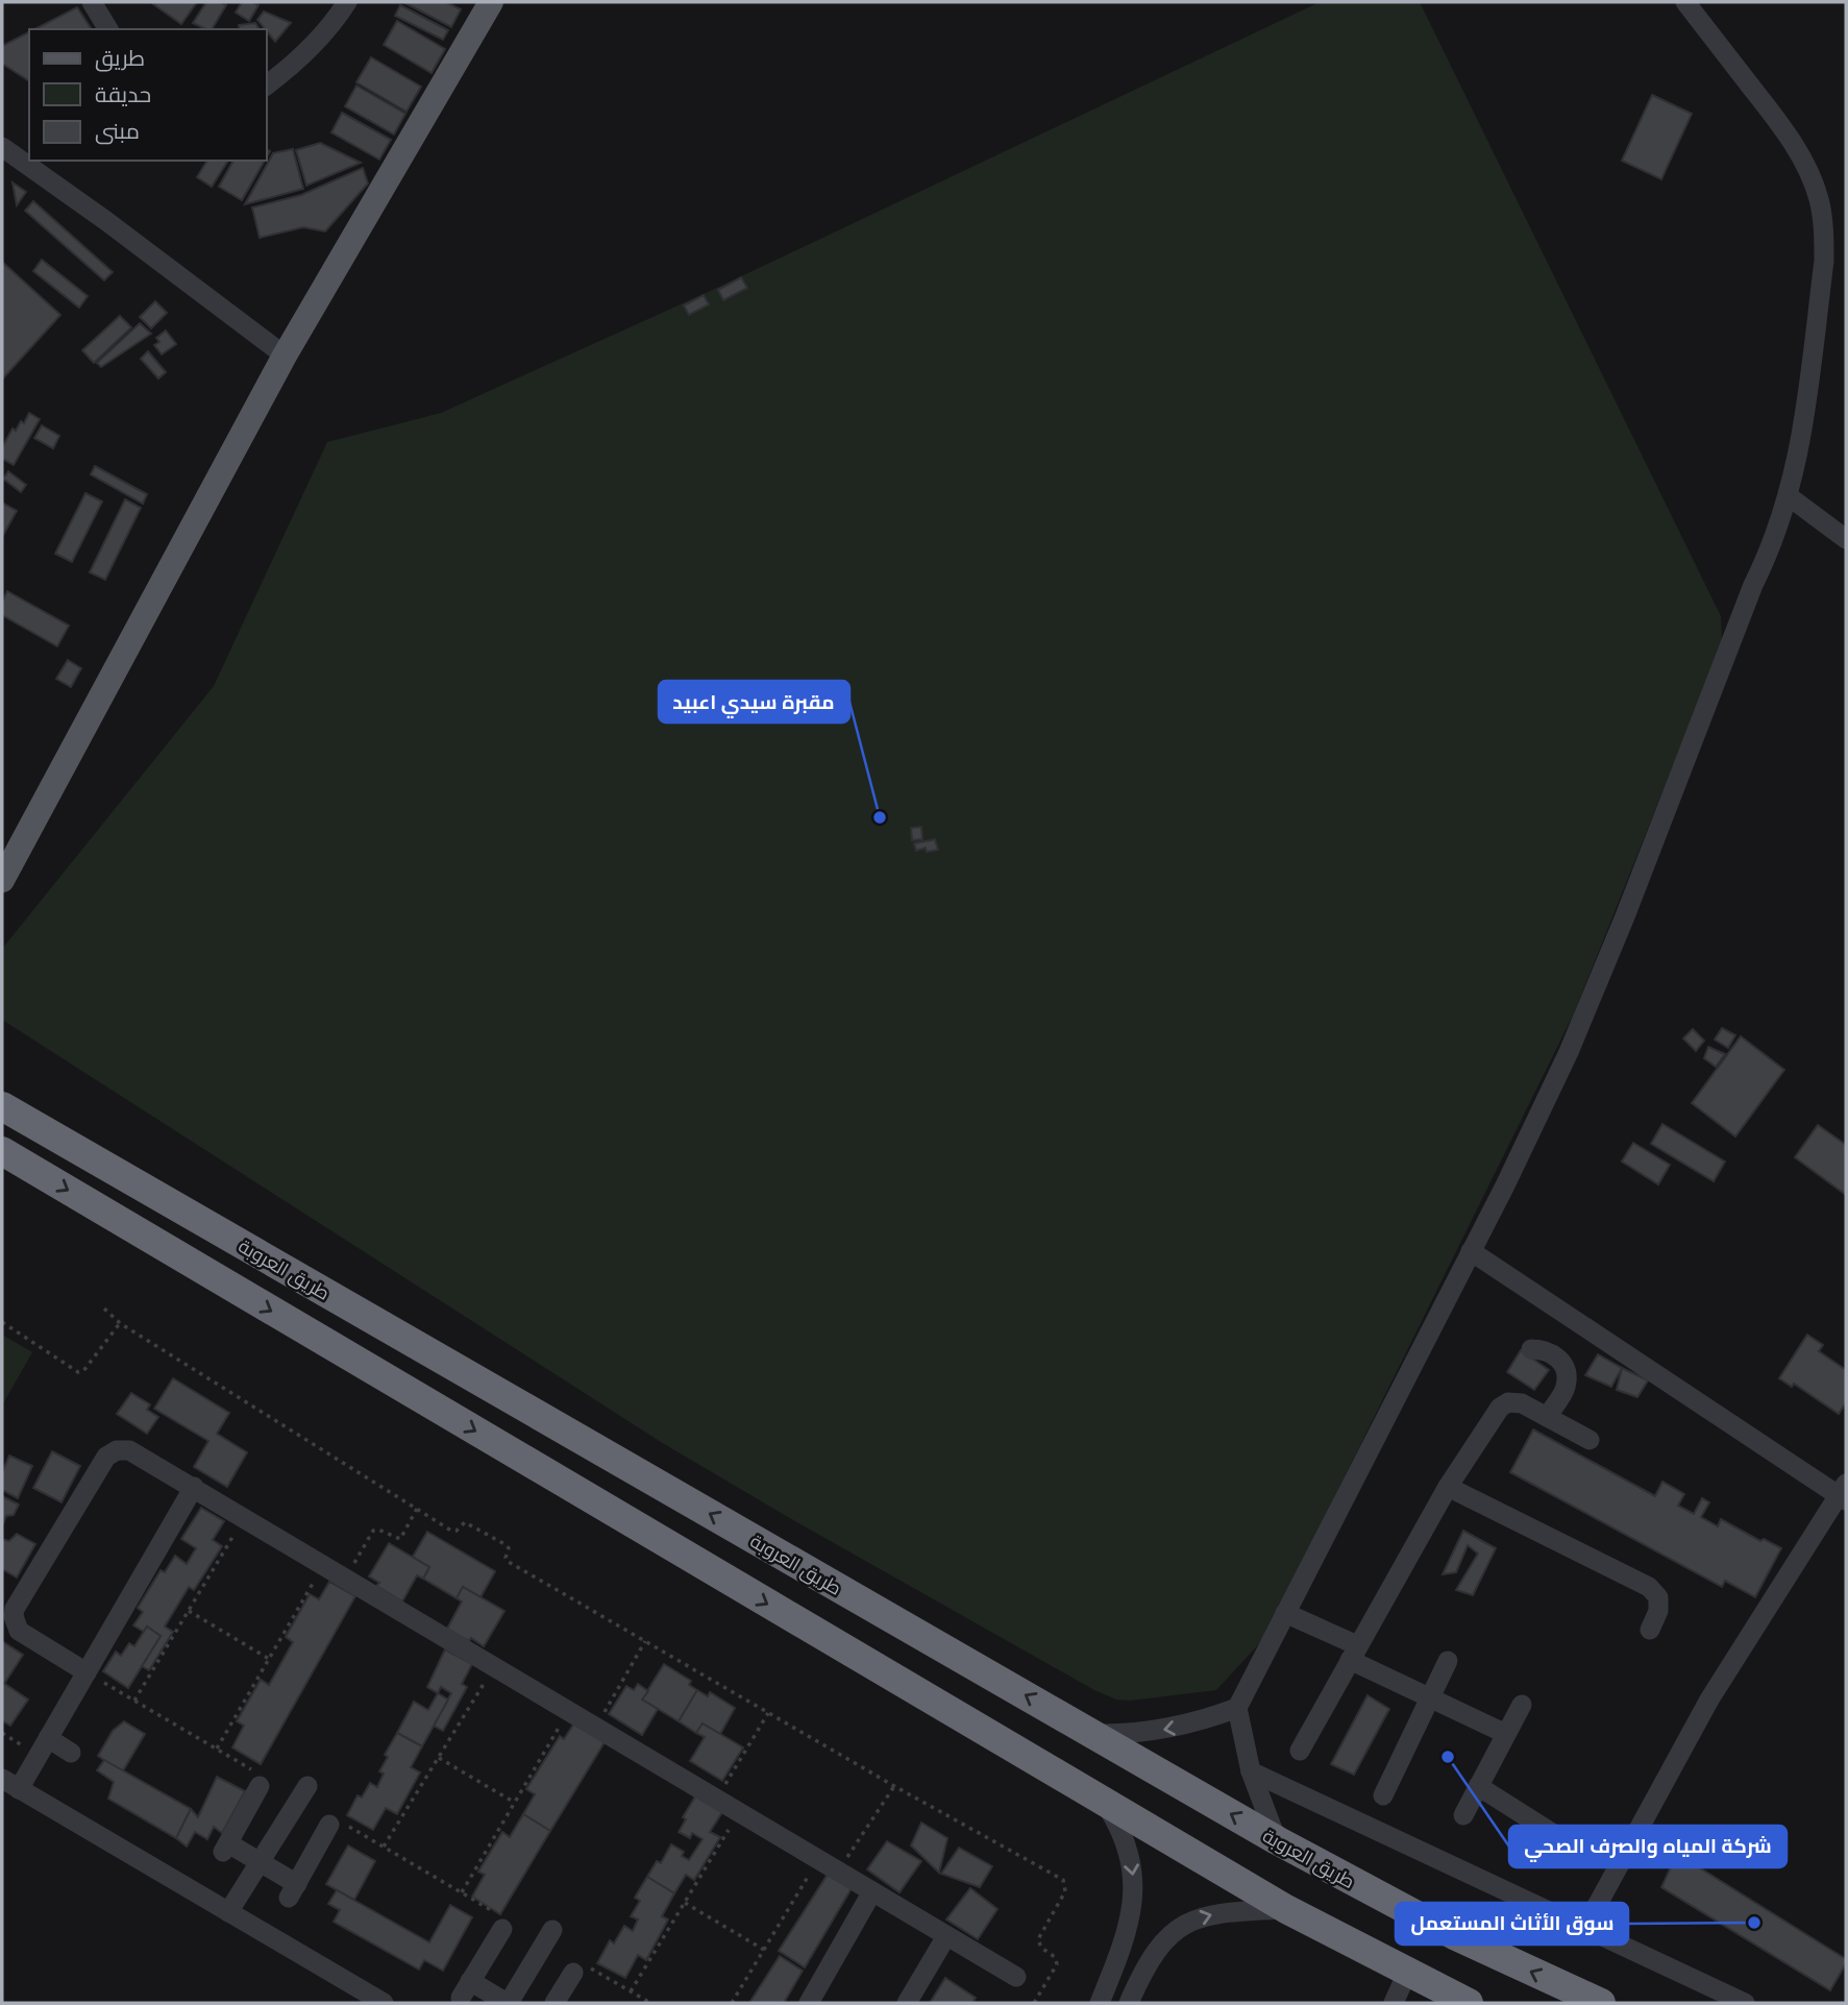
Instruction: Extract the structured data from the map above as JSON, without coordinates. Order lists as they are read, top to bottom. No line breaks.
{"streets":{"highway":["طريق العروبة"]},"places":["مقبرة سيدي اعبيد","شركة المياه والصرف الصحي","سوق الأثاث المستعمل"],"legend":["طريق","حديقة","مبنى"]}
